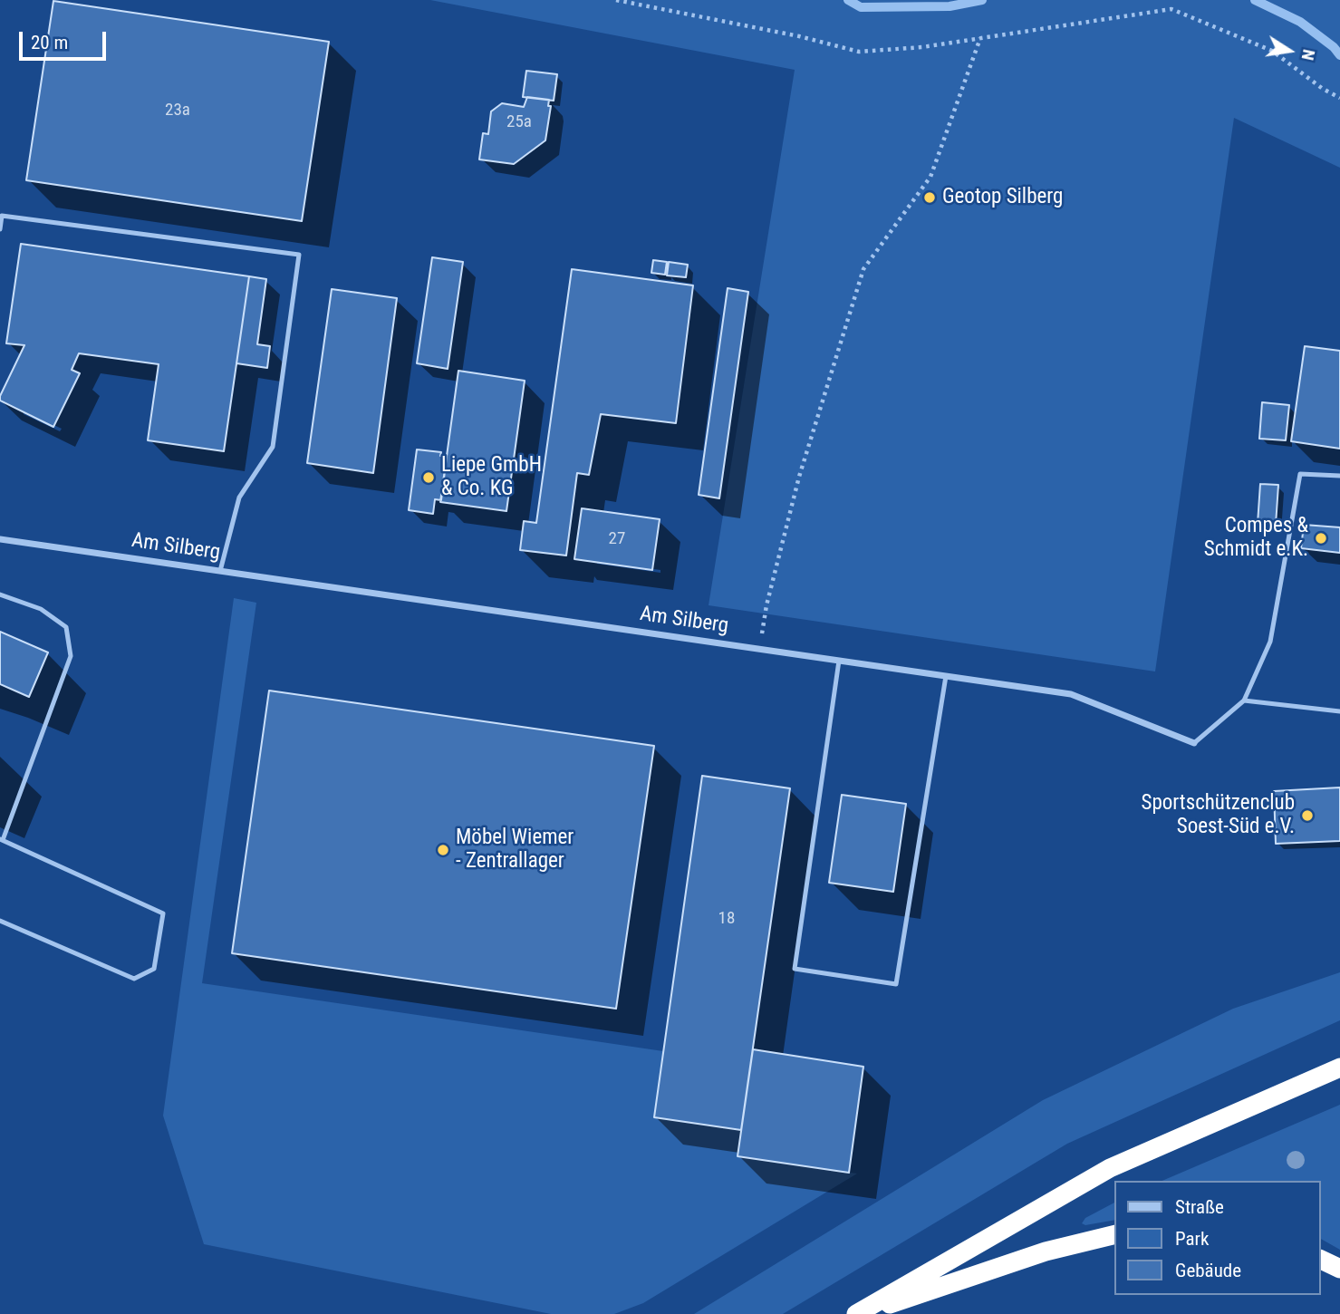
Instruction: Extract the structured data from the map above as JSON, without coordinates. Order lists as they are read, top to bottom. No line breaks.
{"streets":{"street":["Am Silberg"]},"places":["Geotop Silberg","Liepe GmbH & Co. KG","Compes & Schmidt e.K.","Sportschützenclub Soest-Süd e.V.","Möbel Wiemer - Zentrallager"],"house_numbers":["23a","25a","27","18"],"legend":["Straße","Park","Gebäude"],"scale_bar":"20 m","north":"right"}
